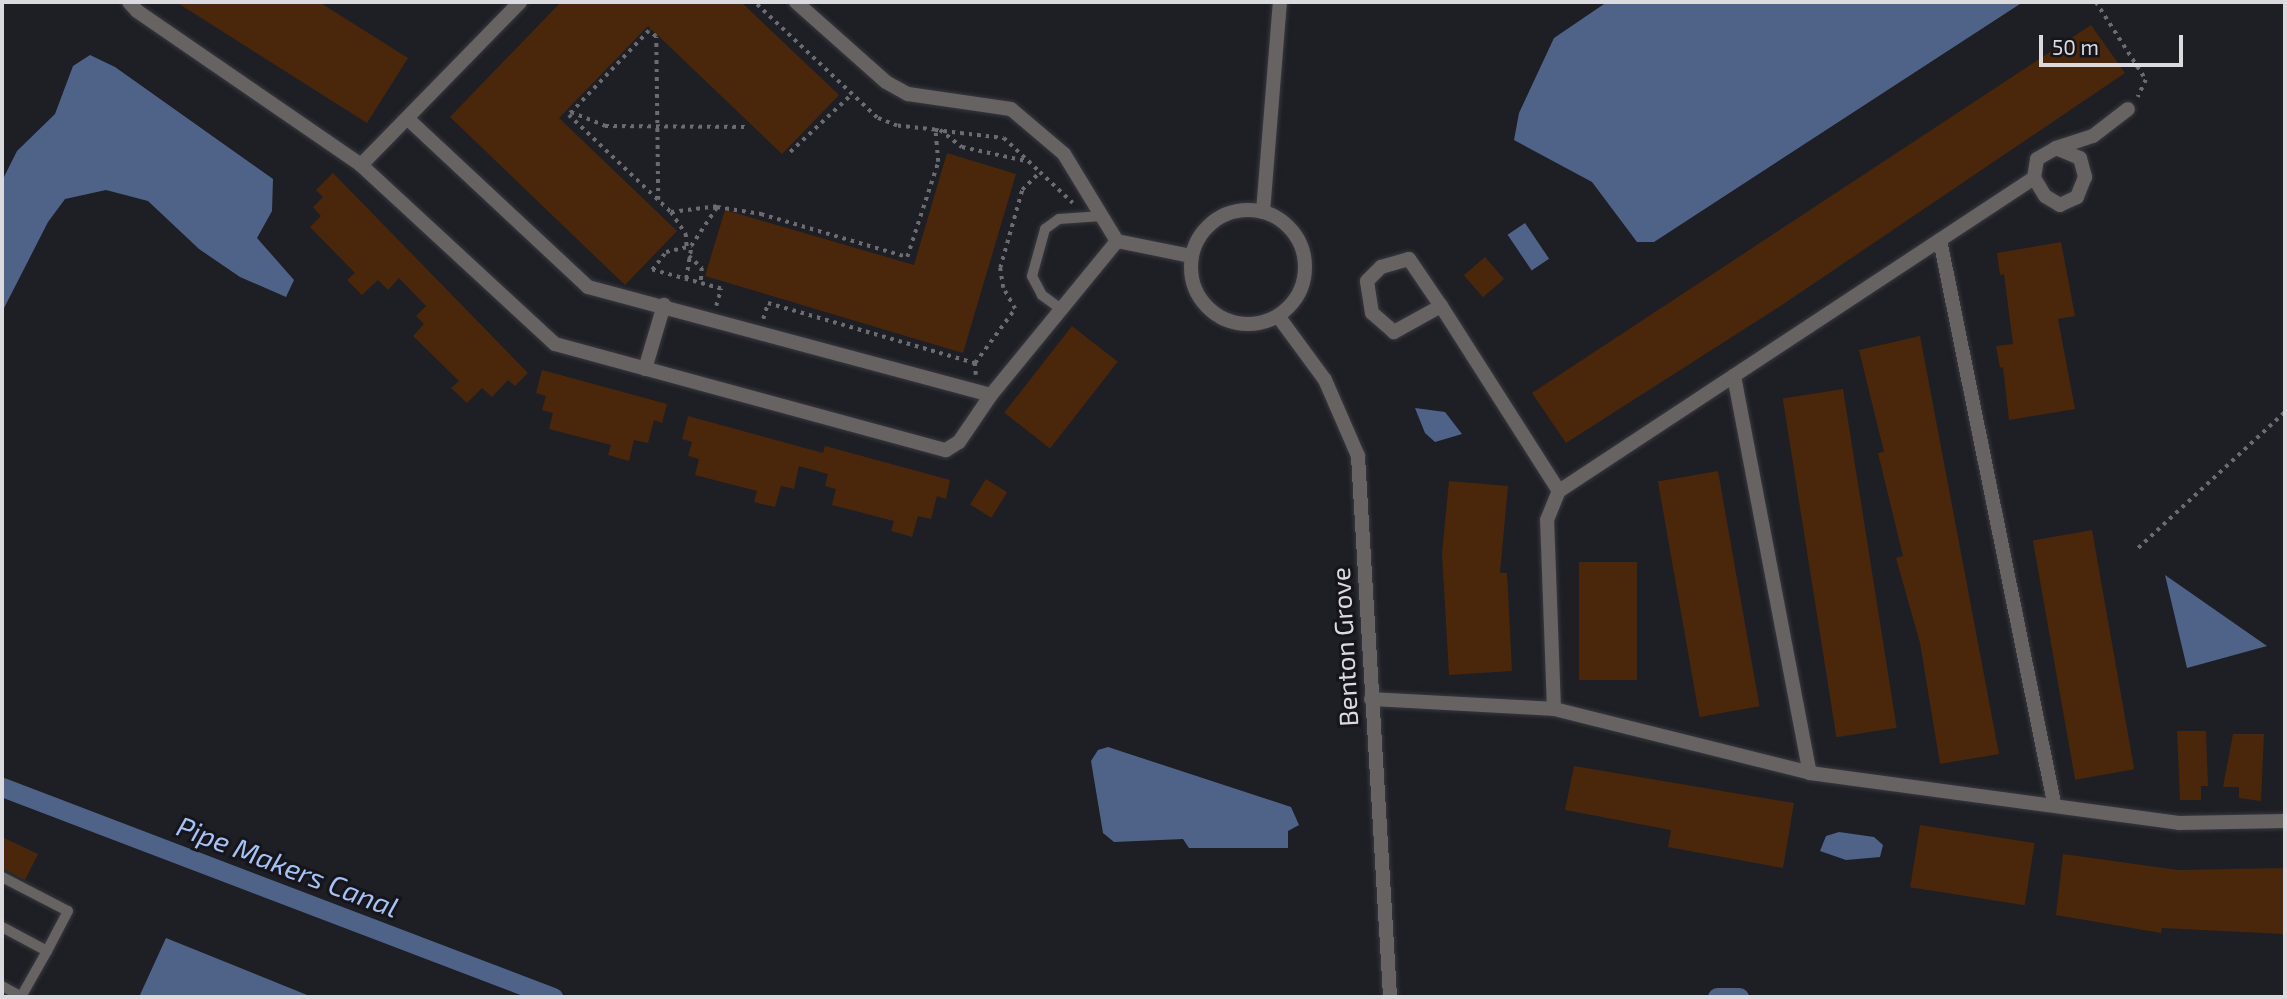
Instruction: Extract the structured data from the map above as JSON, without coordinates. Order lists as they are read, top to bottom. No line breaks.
{"streets":{"street":["Benton Grove"]},"water":["Pipe Makers Canal"],"scale_bar":"50 m"}
